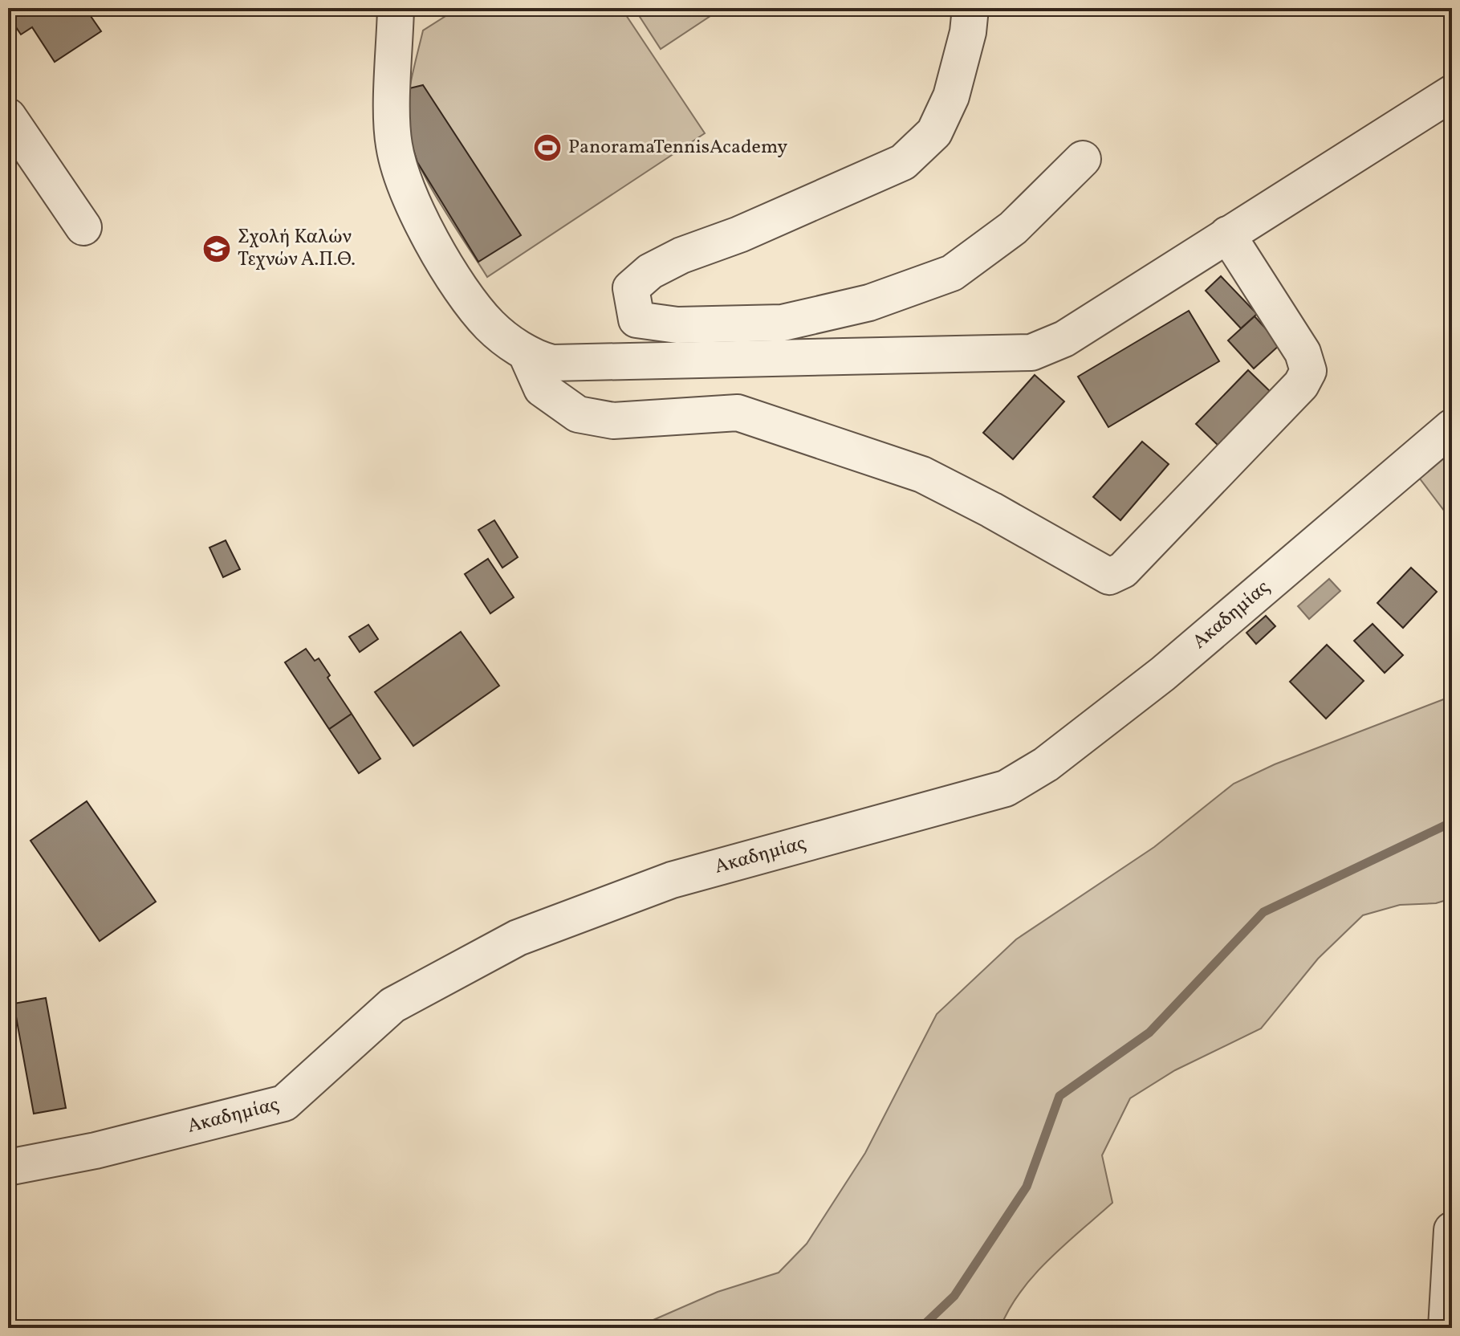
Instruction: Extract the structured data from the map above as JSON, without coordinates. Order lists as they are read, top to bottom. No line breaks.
{"streets":{"street":["Ακαδημίας"]},"places":{"sports":["PanoramaTennisAcademy"],"school or university":["Σχολή Καλών Τεχνών Α.Π.Θ."]}}
